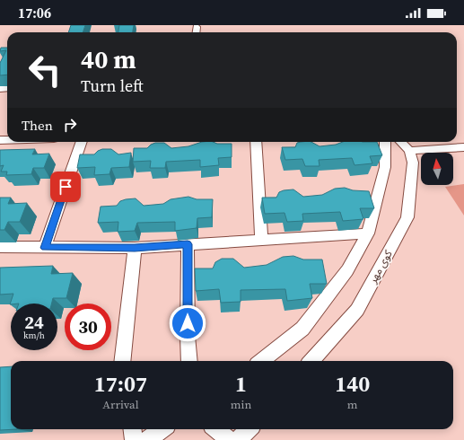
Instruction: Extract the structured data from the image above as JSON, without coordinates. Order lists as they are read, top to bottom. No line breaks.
{"streets":{"street":["کوی مهر"]},"north":"top","page":{"status":"17:06","turn":["40 m","Turn left"],"then":"Then","speed":"24 km/h","limit":"30","eta":["17:07","Arrival","1","min","140","m"]}}
